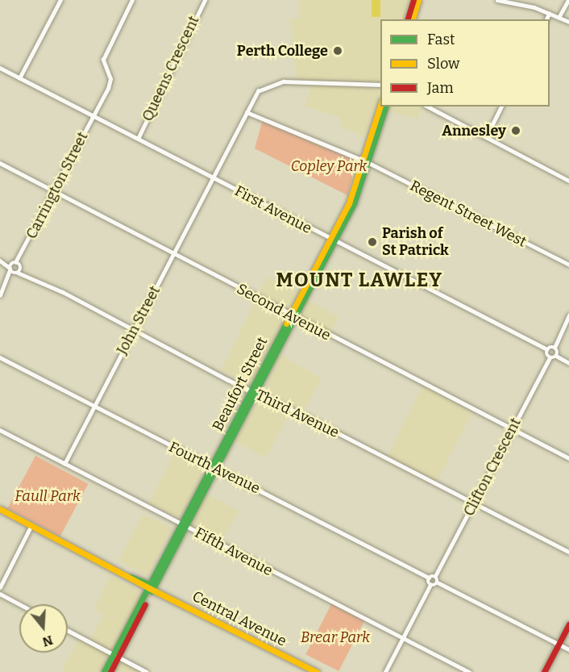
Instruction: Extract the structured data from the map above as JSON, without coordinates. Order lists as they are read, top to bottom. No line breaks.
{"streets":{"main road":["Beaufort Street","Central Avenue"],"street":["Queens Crescent","Carrington Street","First Avenue","Regent Street West","Second Avenue","John Street","Third Avenue","Clifton Crescent","Fourth Avenue","Fifth Avenue"]},"crossings":[["Queens Crescent","First Avenue"],["Carrington Street","First Avenue"],["Carrington Street","Second Avenue"],["Carrington Street","Third Avenue"],["First Avenue","John Street"],["First Avenue","Beaufort Street"],["Regent Street West","John Street"],["Regent Street West","Beaufort Street"],["Second Avenue","John Street"],["Second Avenue","Beaufort Street"],["Second Avenue","Clifton Crescent"],["John Street","Third Avenue"],["John Street","Fourth Avenue"],["John Street","Fifth Avenue"],["Beaufort Street","Third Avenue"],["Beaufort Street","Fourth Avenue"],["Beaufort Street","Fifth Avenue"],["Beaufort Street","Central Avenue"],["Third Avenue","Clifton Crescent"]],"districts":["MOUNT LAWLEY"],"parks":["Copley Park","Faull Park","Brear Park"],"places":["Perth College","Annesley","Parish of St Patrick"],"legend":["Fast","Slow","Jam"],"north":"bottom"}
